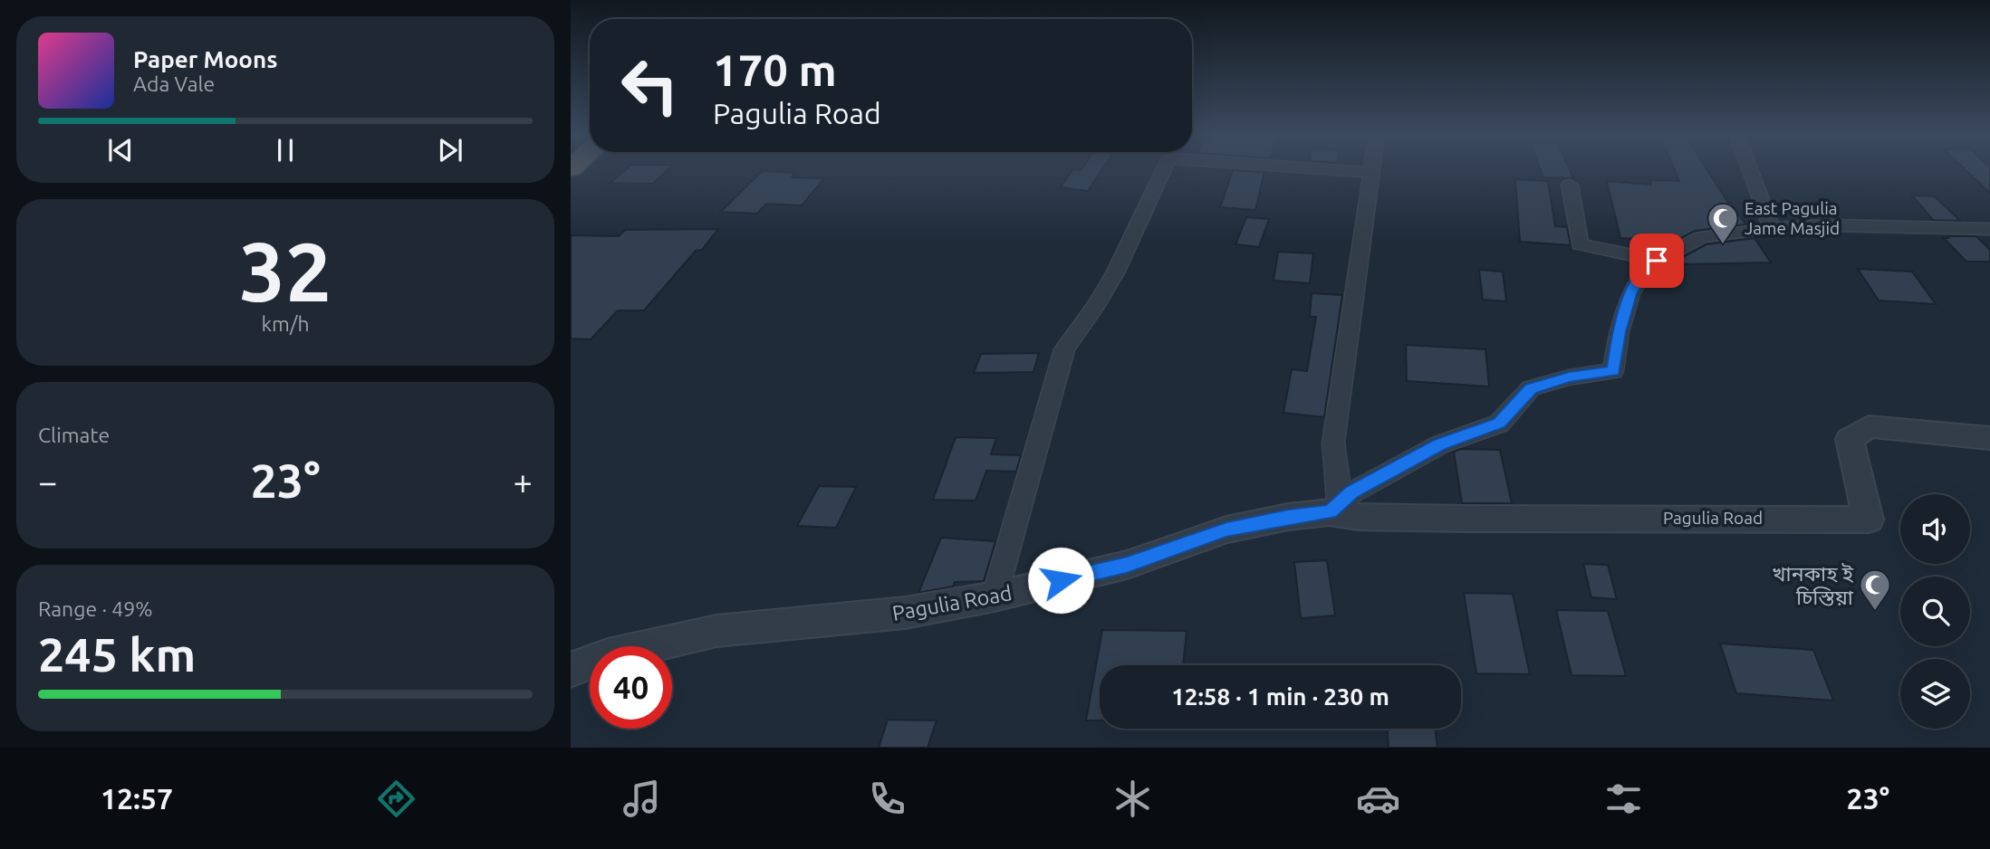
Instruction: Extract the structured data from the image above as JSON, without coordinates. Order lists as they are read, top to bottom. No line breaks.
{"streets":{"street":["Pagulia Road"]},"places":{"mosque":["East Pagulia Jame Masjid","খানকাহ ই চিস্তিয়া"]},"page":{"turn":["170 m","Pagulia Road"],"song":["Paper Moons","Ada Vale"],"tile":[["32","km/h"],"Climate",["Range · 49%","245 km"]],"heat":["−","23°","+"],"limit":"40","trip":"12:58 · 1 min · 230 m","tabs":["12:57","23°"]}}
